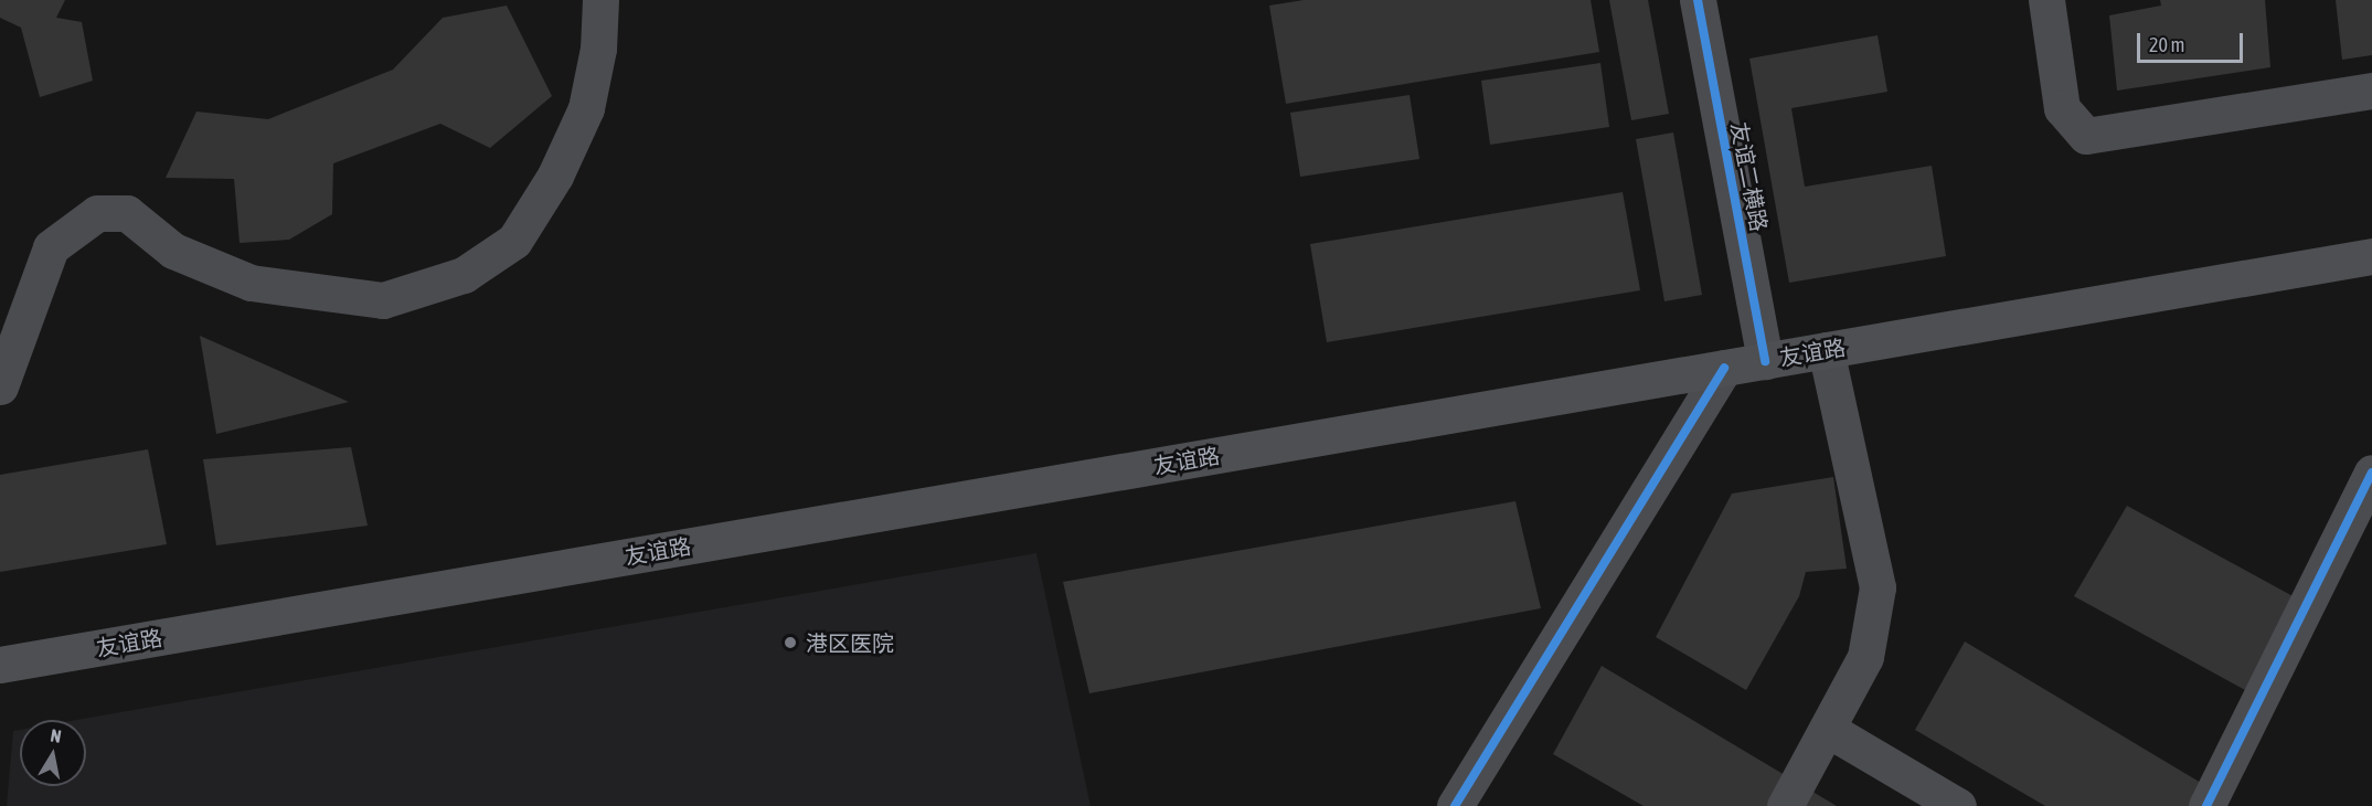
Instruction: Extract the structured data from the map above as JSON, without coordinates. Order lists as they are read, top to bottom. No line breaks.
{"streets":{"main road":["友谊路"],"street":["友谊二横路"]},"crossings":[["友谊二横路","友谊路"]],"places":["港区医院"],"scale_bar":"20 m","north":"top"}
